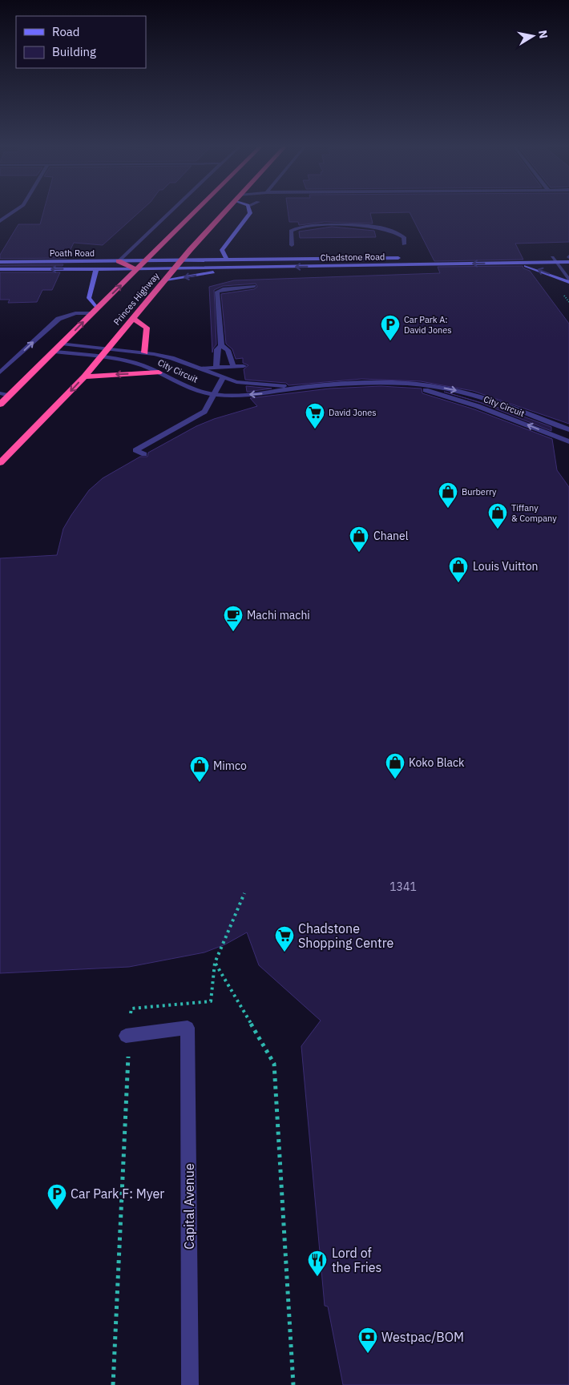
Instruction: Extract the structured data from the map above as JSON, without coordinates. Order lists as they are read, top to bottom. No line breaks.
{"streets":{"highway":["Princes Highway"],"street":["Poath Road","Chadstone Road","City Circuit","Capital Avenue"]},"crossings":[["Poath Road","Chadstone Road"],["Poath Road","Princes Highway"],["Chadstone Road","Princes Highway"],["Princes Highway","City Circuit"]],"places":{"parking":["Car Park A: David Jones","Car Park F: Myer"],"supermarket":["David Jones","Chadstone Shopping Centre"],"shop":["Burberry","Tiffany & Company","Chanel","Louis Vuitton","Koko Black","Mimco"],"cafe":["Machi machi"],"restaurant":["Lord of the Fries"],"bank":["Westpac/BOM"]},"house_numbers":["1341"],"legend":["Road","Building"],"north":"right"}
